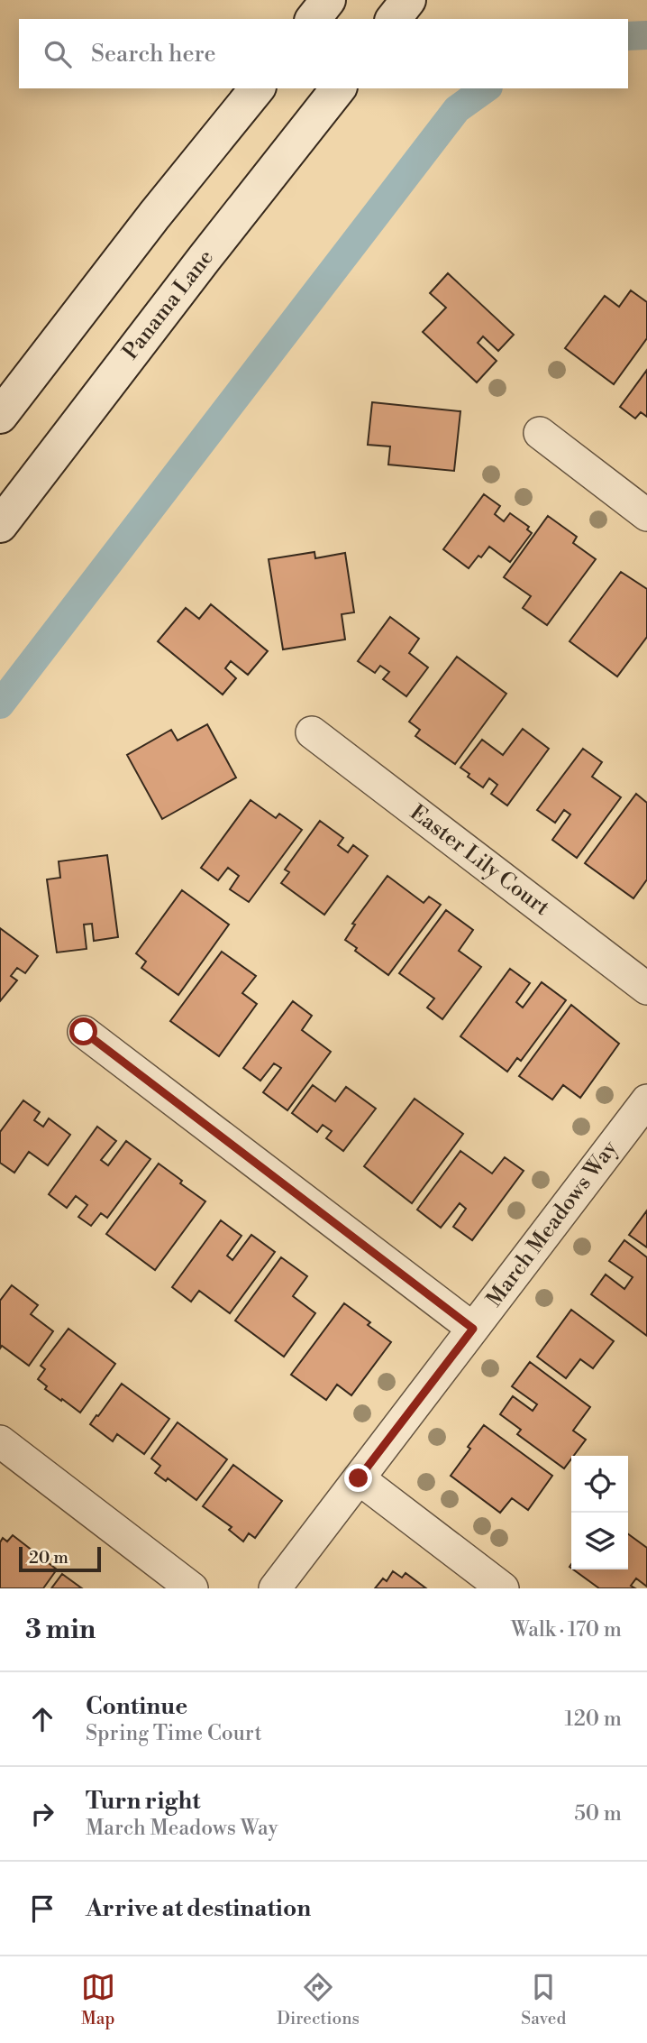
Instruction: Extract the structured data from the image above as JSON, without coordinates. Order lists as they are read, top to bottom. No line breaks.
{"streets":{"main road":["Panama Lane"],"street":["Easter Lily Court","March Meadows Way"]},"scale_bar":"20 m","page":{"search":"Search here","scale":"20 m","heading":["3 min","Walk · 170 m"],"list":[["Continue","Spring Time Court","120 m"],["Turn right","March Meadows Way","50 m"],"Arrive at destination"],"nav":["Map","Directions","Saved"]}}
